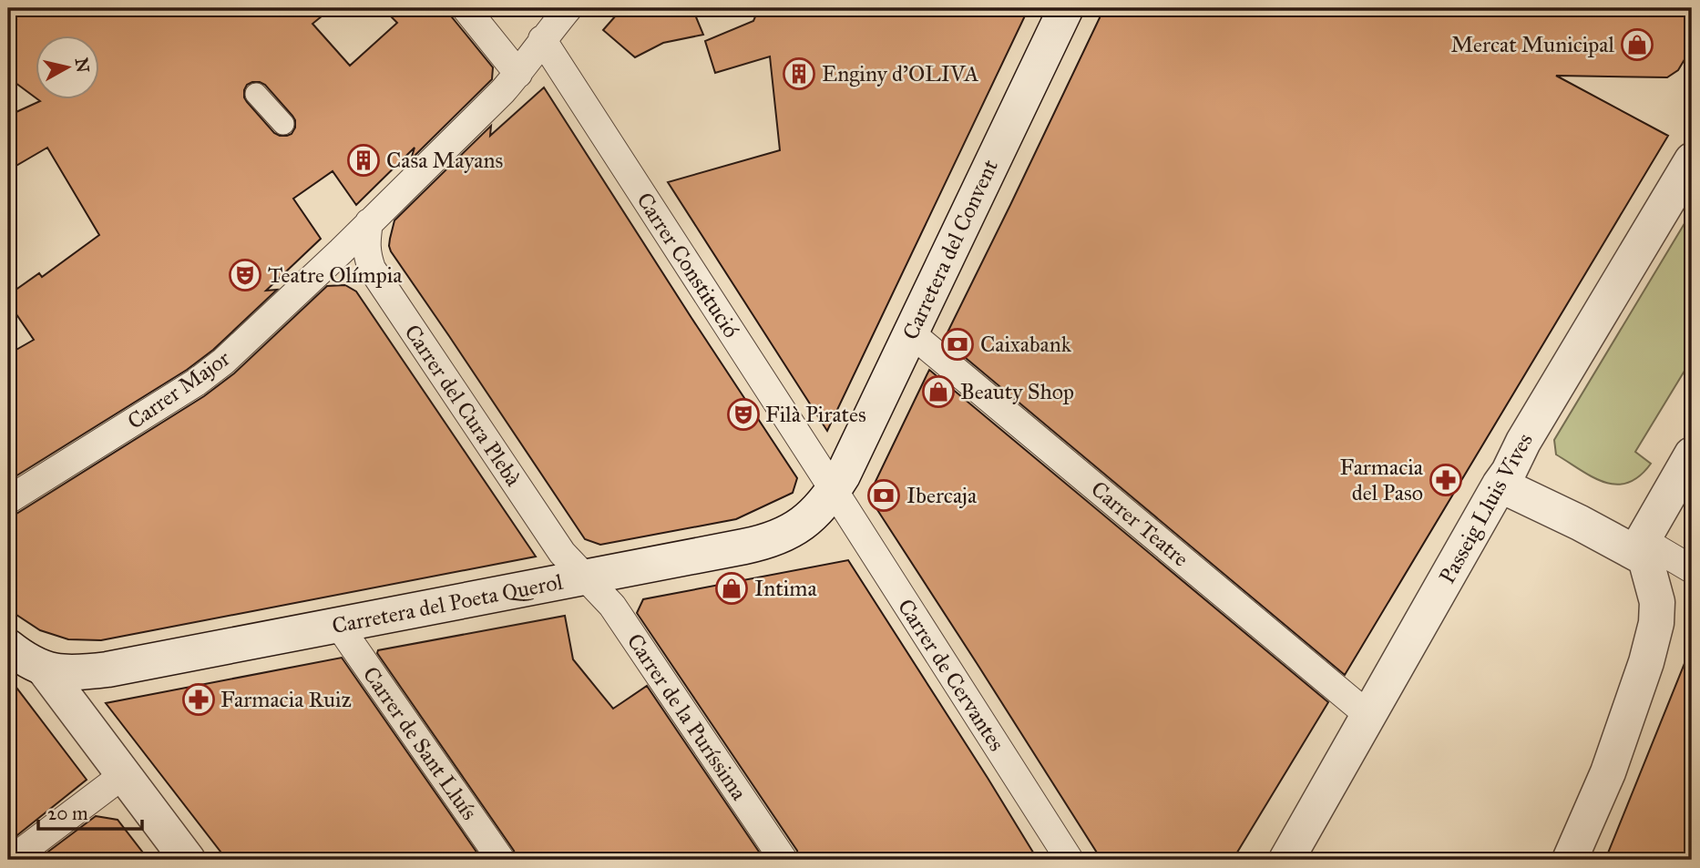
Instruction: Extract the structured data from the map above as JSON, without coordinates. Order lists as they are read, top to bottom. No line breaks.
{"streets":{"street":["Carretera del Convent","Carrer Constitució","Carrer Major","Carrer del Cura Plebà","Passeig Lluis Vives","Carrer Teatre","Carretera del Poeta Querol","Carrer de Cervantes","Carrer de la Puríssima","Carrer de Sant Lluís"]},"crossings":[["Carretera del Convent","Carrer Constitució"],["Carretera del Convent","Carrer Teatre"],["Carretera del Convent","Carretera del Poeta Querol"],["Carretera del Convent","Carrer de Cervantes"],["Carrer Constitució","Carrer Major"],["Carrer Constitució","Carretera del Poeta Querol"],["Carrer Constitució","Carrer de Cervantes"],["Carrer Major","Carrer del Cura Plebà"],["Carrer del Cura Plebà","Carretera del Poeta Querol"],["Carrer del Cura Plebà","Carrer de la Puríssima"],["Passeig Lluis Vives","Carrer Teatre"],["Carretera del Poeta Querol","Carrer de Cervantes"],["Carretera del Poeta Querol","Carrer de la Puríssima"],["Carretera del Poeta Querol","Carrer de Sant Lluís"]],"places":{"shop":["Mercat Municipal","Beauty Shop","Intima"],"building":["Enginy d'OLIVA","Casa Mayans"],"theatre":["Teatre Olímpia","Filà Pirates"],"bank":["Caixabank","Ibercaja"],"pharmacy":["Farmacia del Paso","Farmacia Ruiz"]},"scale_bar":"20 m","north":"right"}
